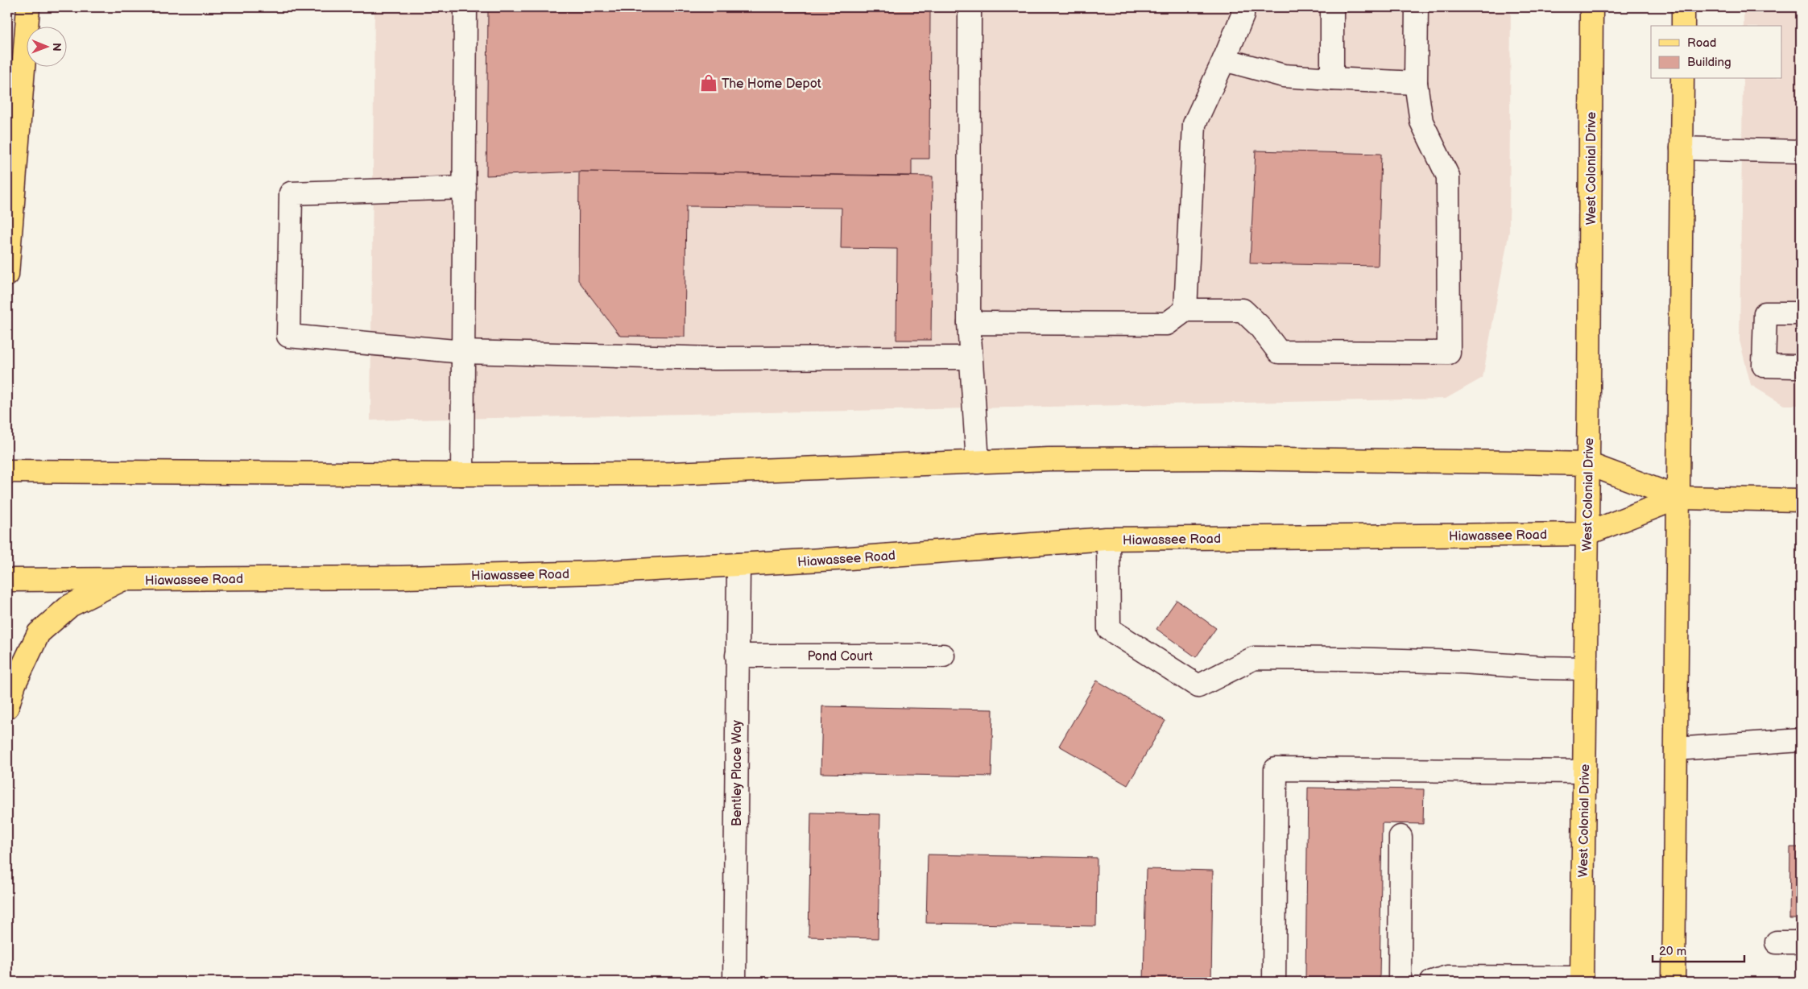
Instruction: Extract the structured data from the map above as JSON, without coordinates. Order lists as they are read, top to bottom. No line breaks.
{"streets":{"main road":["West Colonial Drive","Hiawassee Road"],"street":["Pond Court","Bentley Place Way"]},"crossings":[["West Colonial Drive","Hiawassee Road"],["Hiawassee Road","Bentley Place Way"],["Pond Court","Bentley Place Way"]],"places":{"shop":["The Home Depot"]},"legend":["Road","Building"],"scale_bar":"20 m","north":"right"}
